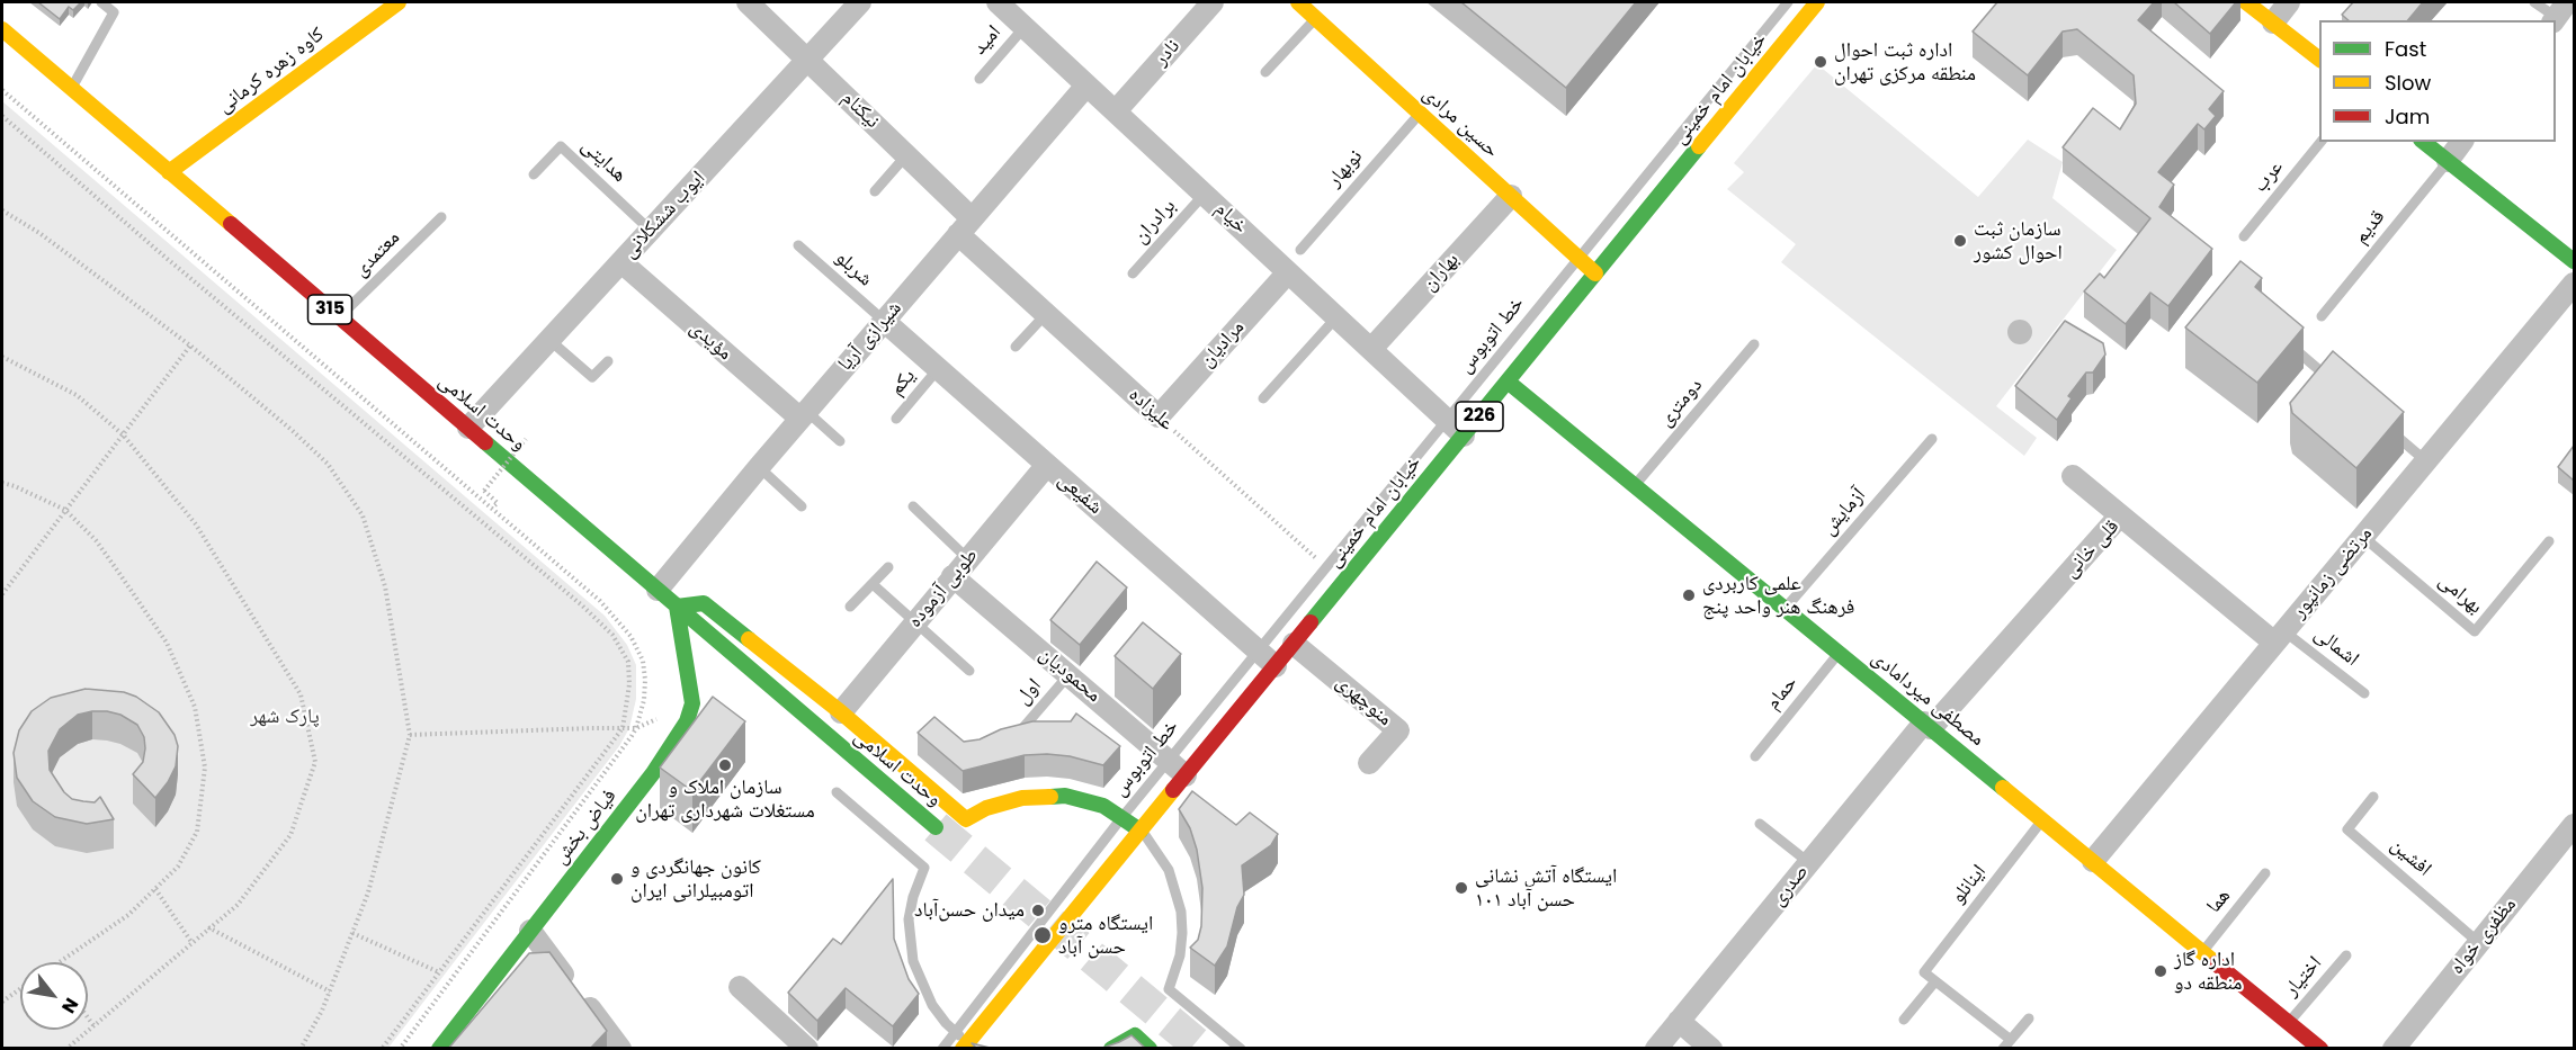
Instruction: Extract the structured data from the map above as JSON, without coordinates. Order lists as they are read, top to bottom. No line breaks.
{"streets":{"main road":["کاوه زهره کرمانی","خیابان امام خمینی","حسین مرادی","315","وحدت اسلامی","226","مصطفی میردامادی","فیاض بخش"],"street":["نادر","نیکنام","ایوب ششکلانی","خیام","بهاران","شیرازی آریا","مؤیدی","مرادیان","علیزاده","شفیعی","قلی خانی","مرتضی زمانپور","طوبی آزموده","محمودیان","منوچهری","صدری","مظفری خواه"],"lane":["امید","هدایتی","نوبهار","عرب","برادران","قدیم","معتمدی","شربلو","خط اتوبوس","یکم","دومتری","آزمایش","بهرامی","اشمالی","اول","حمام","افشین","اینانلو","هما","اختیار"]},"crossings":[["امید","خیام"],["کاوه زهره کرمانی","وحدت اسلامی"],["خیابان امام خمینی","حسین مرادی"],["خیابان امام خمینی","خیام"],["خیابان امام خمینی","شفیعی"],["خیابان امام خمینی","محمودیان"],["خیابان امام خمینی","مصطفی میردامادی"],["خیابان امام خمینی","منوچهری"],["نیکنام","ایوب ششکلانی"],["نیکنام","شیرازی آریا"],["نیکنام","علیزاده"],["حسین مرادی","نوبهار"],["حسین مرادی","بهاران"],["حسین مرادی","خط اتوبوس"],["هدایتی","ایوب ششکلانی"],["ایوب ششکلانی","مؤیدی"],["ایوب ششکلانی","وحدت اسلامی"],["خیام","برادران"],["خیام","بهاران"],["خیام","خط اتوبوس"],["خیام","شیرازی آریا"],["خیام","مرادیان"],["معتمدی","وحدت اسلامی"],["شربلو","شیرازی آریا"],["شربلو","شفیعی"],["خط اتوبوس","علیزاده"],["خط اتوبوس","شفیعی"],["خط اتوبوس","محمودیان"],["شیرازی آریا","مؤیدی"],["شیرازی آریا","علیزاده"],["شیرازی آریا","وحدت اسلامی"],["شیرازی آریا","شفیعی"],["مرادیان","علیزاده"],["یکم","شفیعی"],["دومتری","مصطفی میردامادی"],["وحدت اسلامی","فیاض بخش"],["شفیعی","طوبی آزموده"],["آزمایش","مصطفی میردامادی"],["قلی خانی","مرتضی زمانپور"],["قلی خانی","اشمالی"],["قلی خانی","مصطفی میردامادی"],["قلی خانی","صدری"],["مرتضی زمانپور","بهرامی"],["مرتضی زمانپور","اشمالی"],["مرتضی زمانپور","مصطفی میردامادی"],["طوبی آزموده","محمودیان"],["محمودیان","اول"],["حمام","مصطفی میردامادی"],["مصطفی میردامادی","اینانلو"],["مصطفی میردامادی","صدری"],["مصطفی میردامادی","هما"],["مصطفی میردامادی","اختیار"],["افشین","مظفری خواه"]],"parks":["پارک شهر"],"places":["اداره ثبت احوال منطقه مركزی تهران","سازمان ثبت احوال کشور","علمی کاربردی فرهنگ هنر واحد پنج","سازمان املاک و مستغلات شهرداری تهران","کانون جهانگردی و اتومبیلرانی ایران","ایستگاه آتش نشانی ۱۰۱ حسن آباد","میدان حسن‌آباد","ایستگاه مترو حسن آباد","اداره گاز منطقه دو"],"legend":["Fast","Slow","Jam"],"north":"bottom right"}
